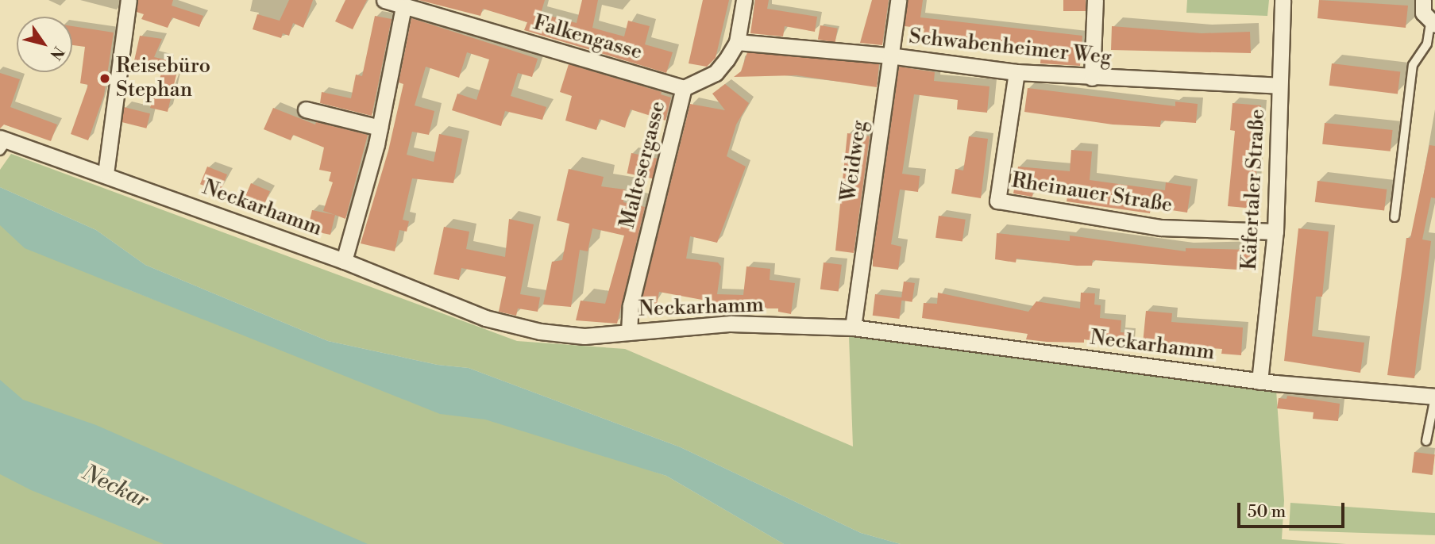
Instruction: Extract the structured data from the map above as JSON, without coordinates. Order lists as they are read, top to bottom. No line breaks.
{"streets":{"street":["Falkengasse","Schwabenheimer Weg","Weidweg","Maltesergasse","Käfertaler Straße","Rheinauer Straße","Neckarhamm"]},"crossings":[["Falkengasse","Maltesergasse"],["Schwabenheimer Weg","Weidweg"],["Schwabenheimer Weg","Maltesergasse"],["Schwabenheimer Weg","Käfertaler Straße"],["Schwabenheimer Weg","Rheinauer Straße"],["Weidweg","Neckarhamm"],["Maltesergasse","Neckarhamm"],["Käfertaler Straße","Rheinauer Straße"],["Käfertaler Straße","Neckarhamm"]],"water":["Neckar"],"places":["Reisebüro Stephan"],"scale_bar":"50 m","north":"bottom right"}
